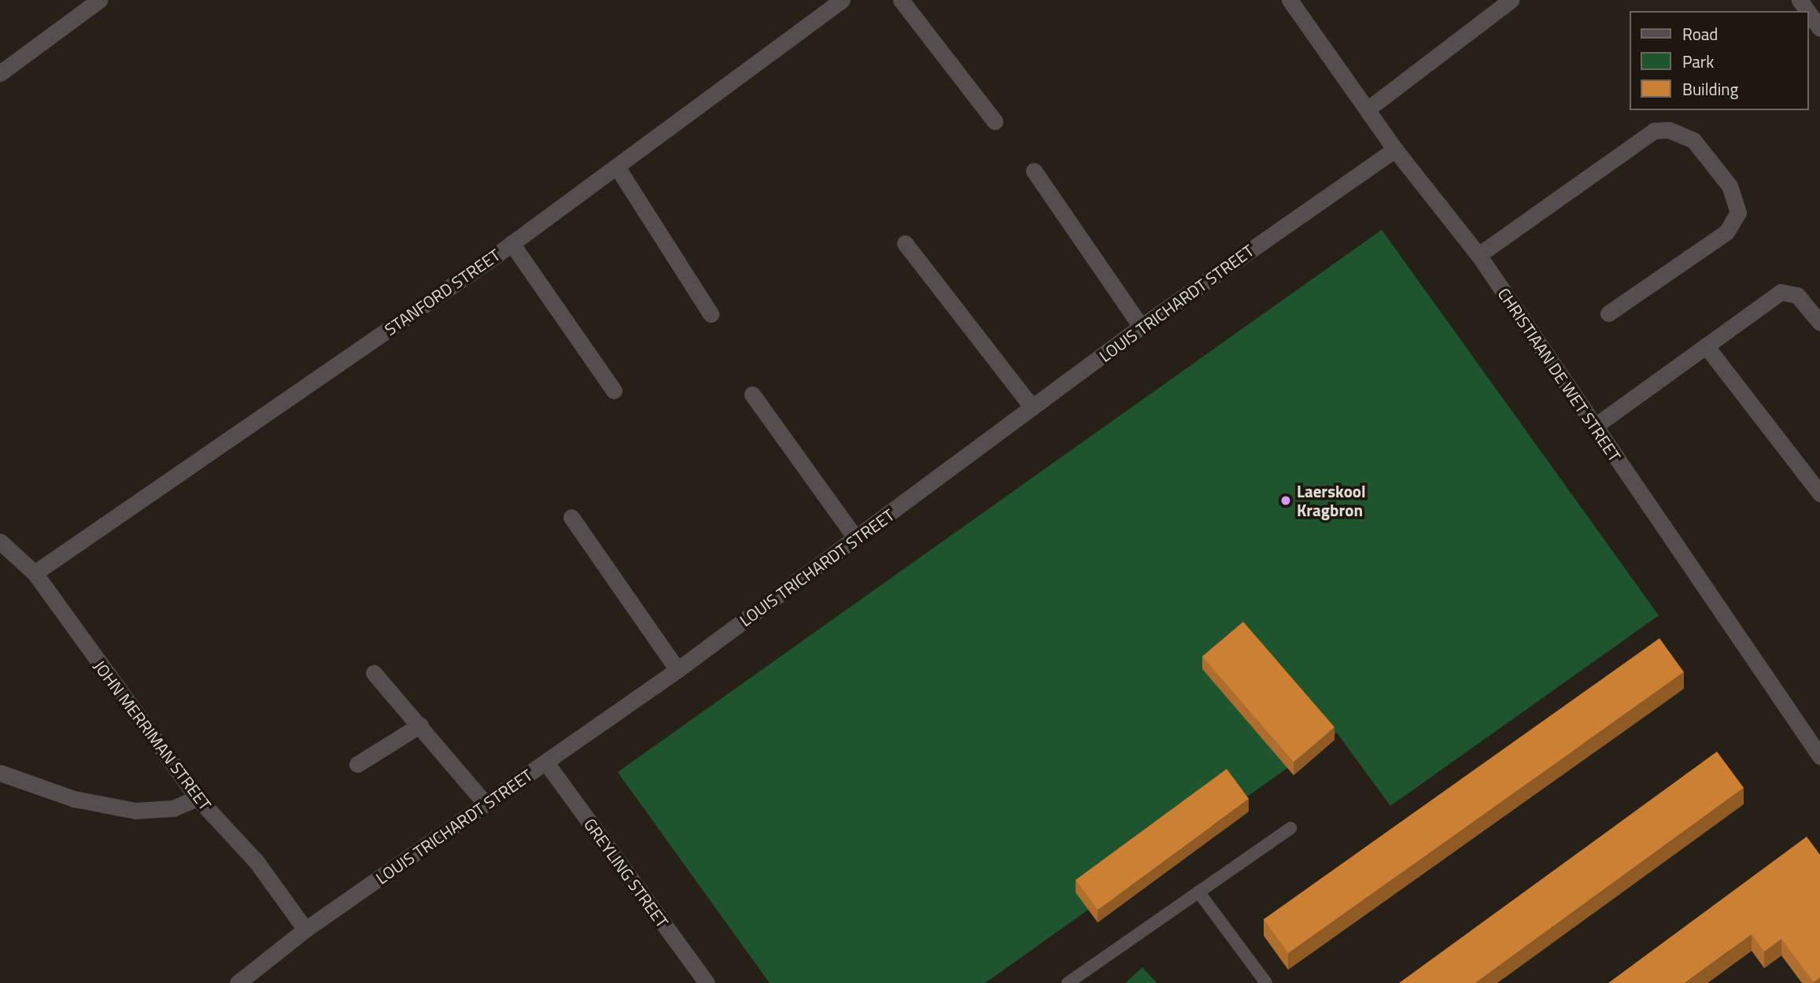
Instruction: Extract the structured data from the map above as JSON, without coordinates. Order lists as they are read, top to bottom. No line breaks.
{"streets":{"street":["STANFORD STREET","LOUIS TRICHARDT STREET","CHRISTIAAN DE WET STREET","JOHN MERRIMAN STREET","GREYLING STREET"]},"crossings":[["STANFORD STREET","JOHN MERRIMAN STREET"],["LOUIS TRICHARDT STREET","CHRISTIAAN DE WET STREET"],["LOUIS TRICHARDT STREET","JOHN MERRIMAN STREET"],["LOUIS TRICHARDT STREET","GREYLING STREET"]],"places":["Laerskool Kragbron"],"legend":["Road","Park","Building"]}
